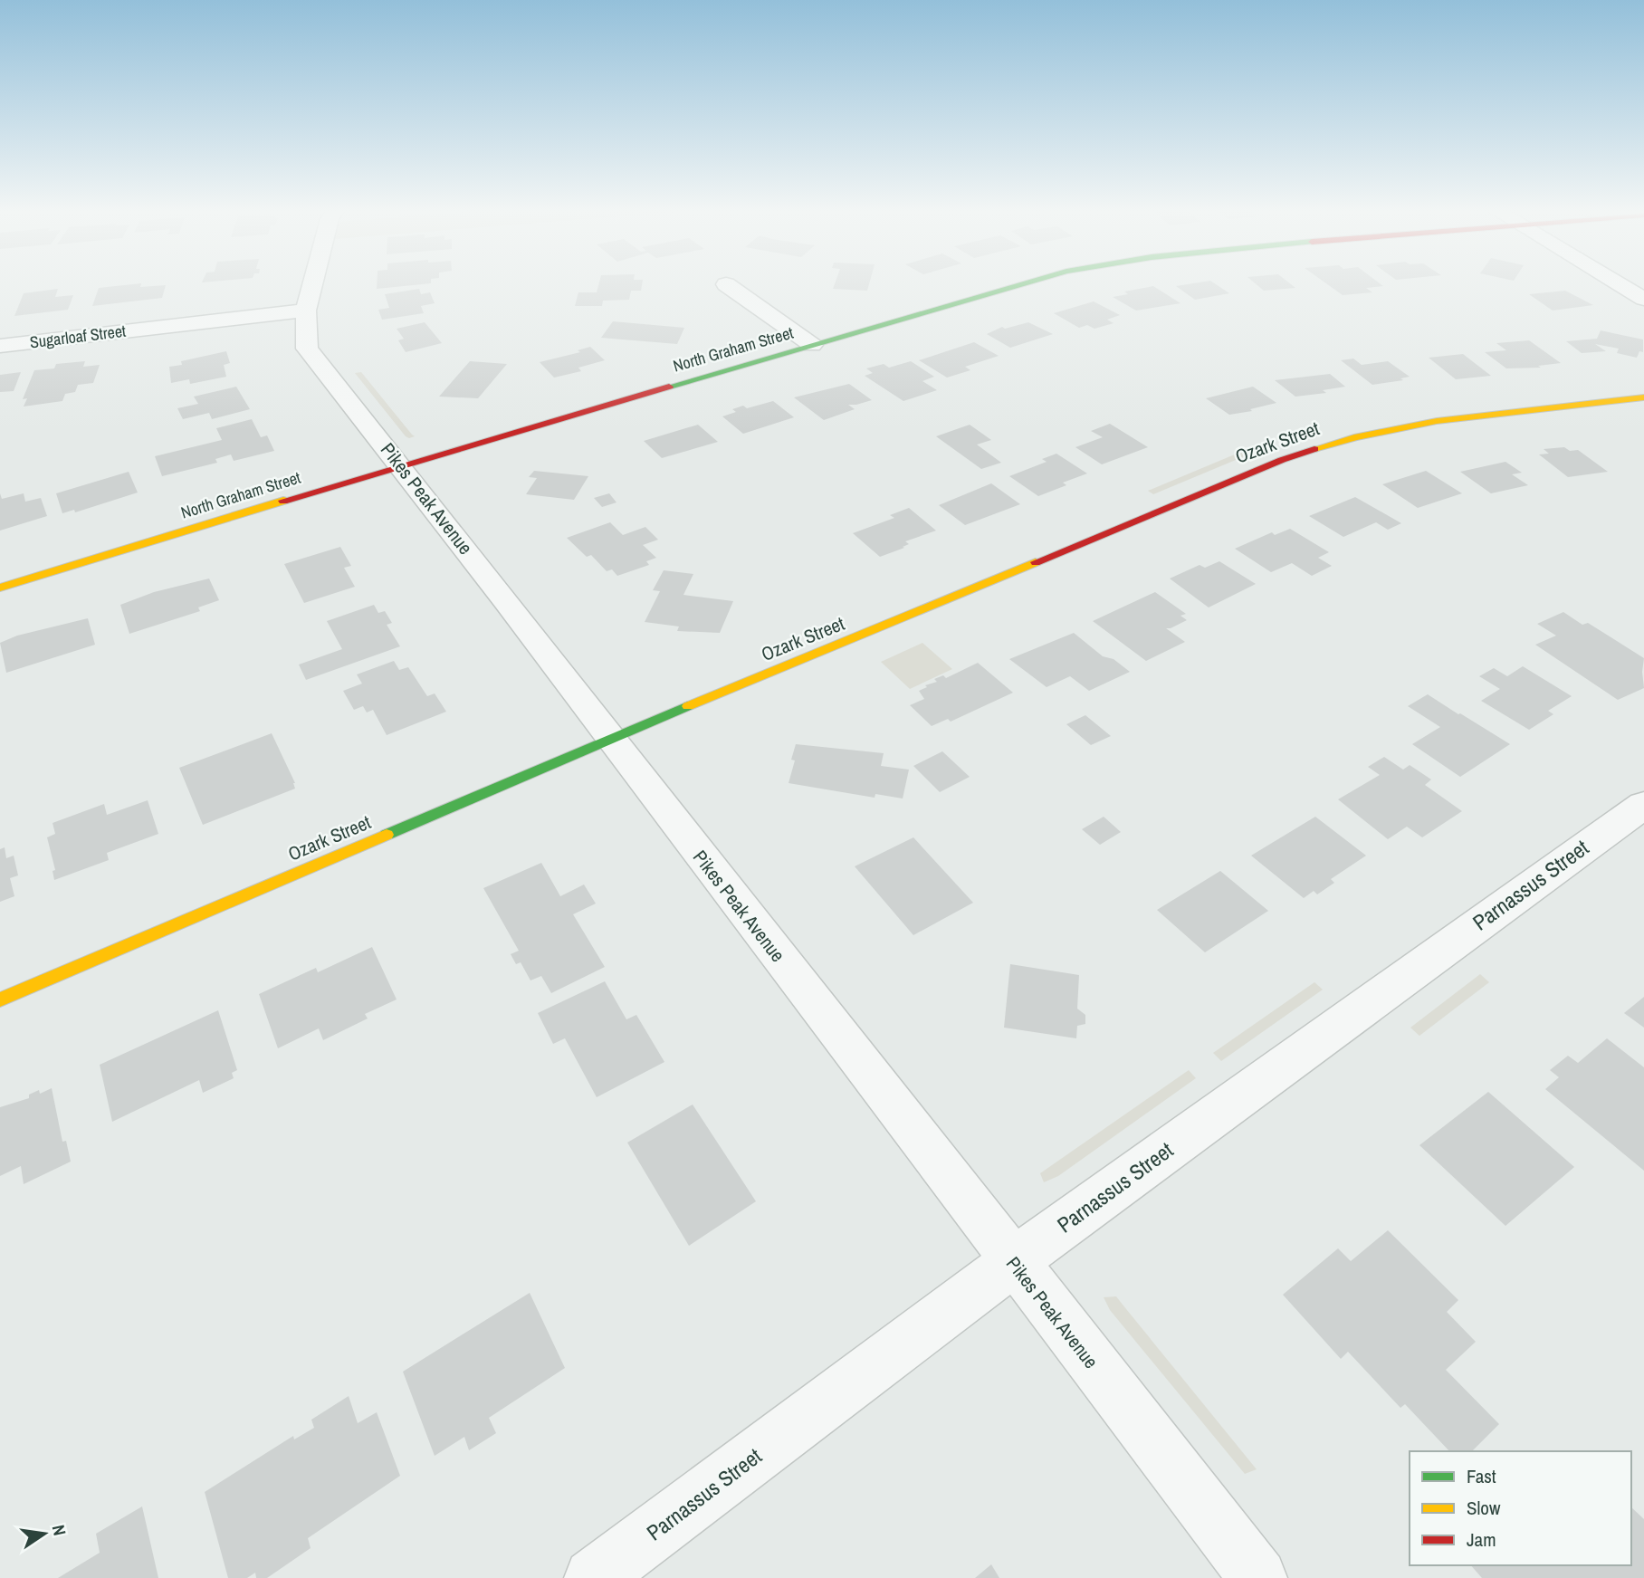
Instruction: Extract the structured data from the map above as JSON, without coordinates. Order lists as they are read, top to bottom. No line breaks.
{"streets":{"main road":["North Graham Street","Ozark Street"],"street":["Sugarloaf Street","Pikes Peak Avenue","Parnassus Street"]},"crossings":[["Sugarloaf Street","Pikes Peak Avenue"],["North Graham Street","Pikes Peak Avenue"],["Ozark Street","Pikes Peak Avenue"],["Pikes Peak Avenue","Parnassus Street"]],"legend":["Fast","Slow","Jam"],"north":"right"}
